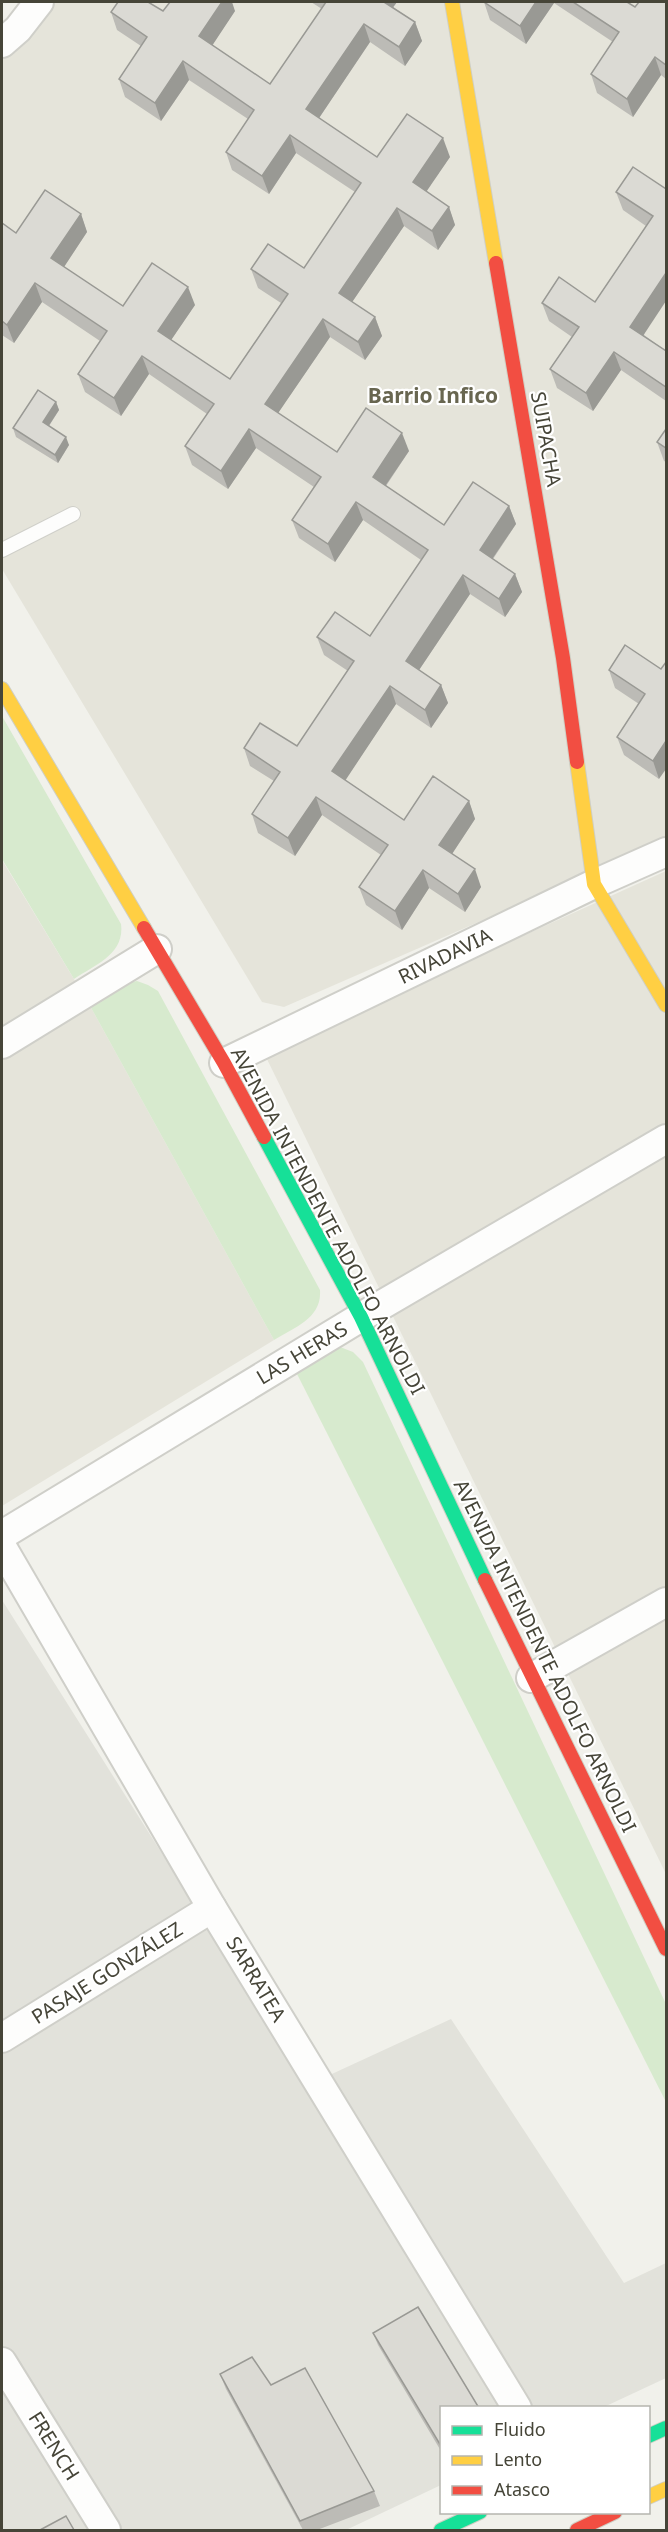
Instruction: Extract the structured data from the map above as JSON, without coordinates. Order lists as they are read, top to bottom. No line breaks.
{"streets":{"main road":["SUIPACHA","AVENIDA INTENDENTE ADOLFO ARNOLDI"],"street":["RIVADAVIA","LAS HERAS","PASAJE GONZÁLEZ","SARRATEA","FRENCH"]},"crossings":[["SUIPACHA","RIVADAVIA"],["RIVADAVIA","AVENIDA INTENDENTE ADOLFO ARNOLDI"],["AVENIDA INTENDENTE ADOLFO ARNOLDI","LAS HERAS"],["PASAJE GONZÁLEZ","SARRATEA"]],"districts":["Barrio Infico"],"legend":["Fluido","Lento","Atasco"]}
